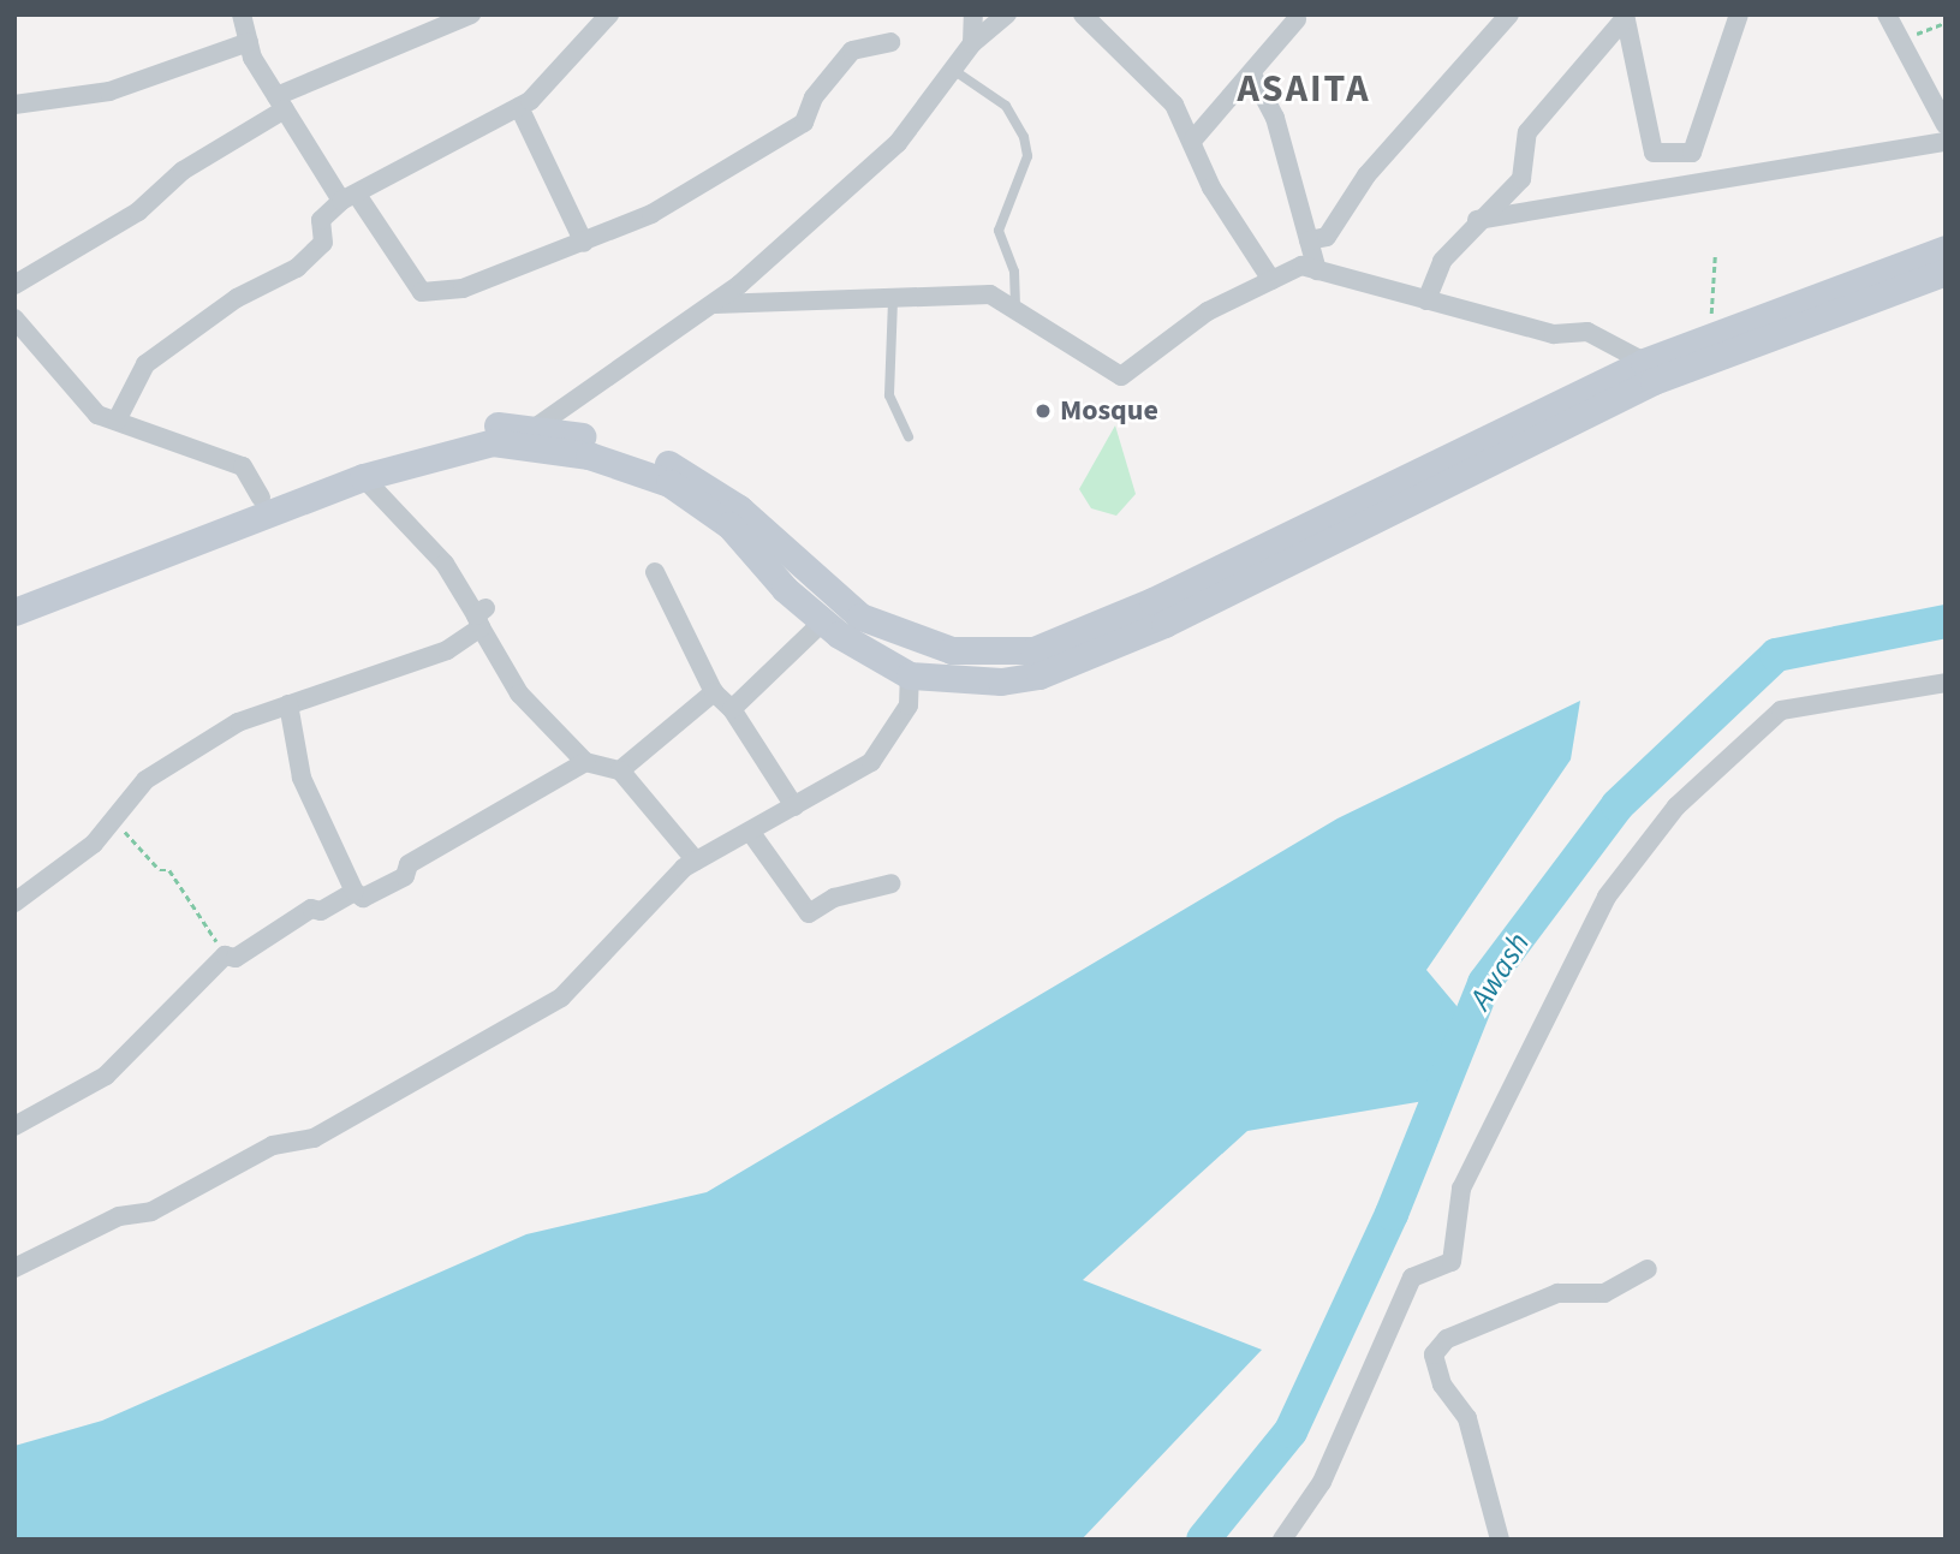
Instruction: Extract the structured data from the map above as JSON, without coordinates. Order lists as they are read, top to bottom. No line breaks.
{"districts":["ASAITA"],"water":["Awash"],"places":["Mosque"]}
